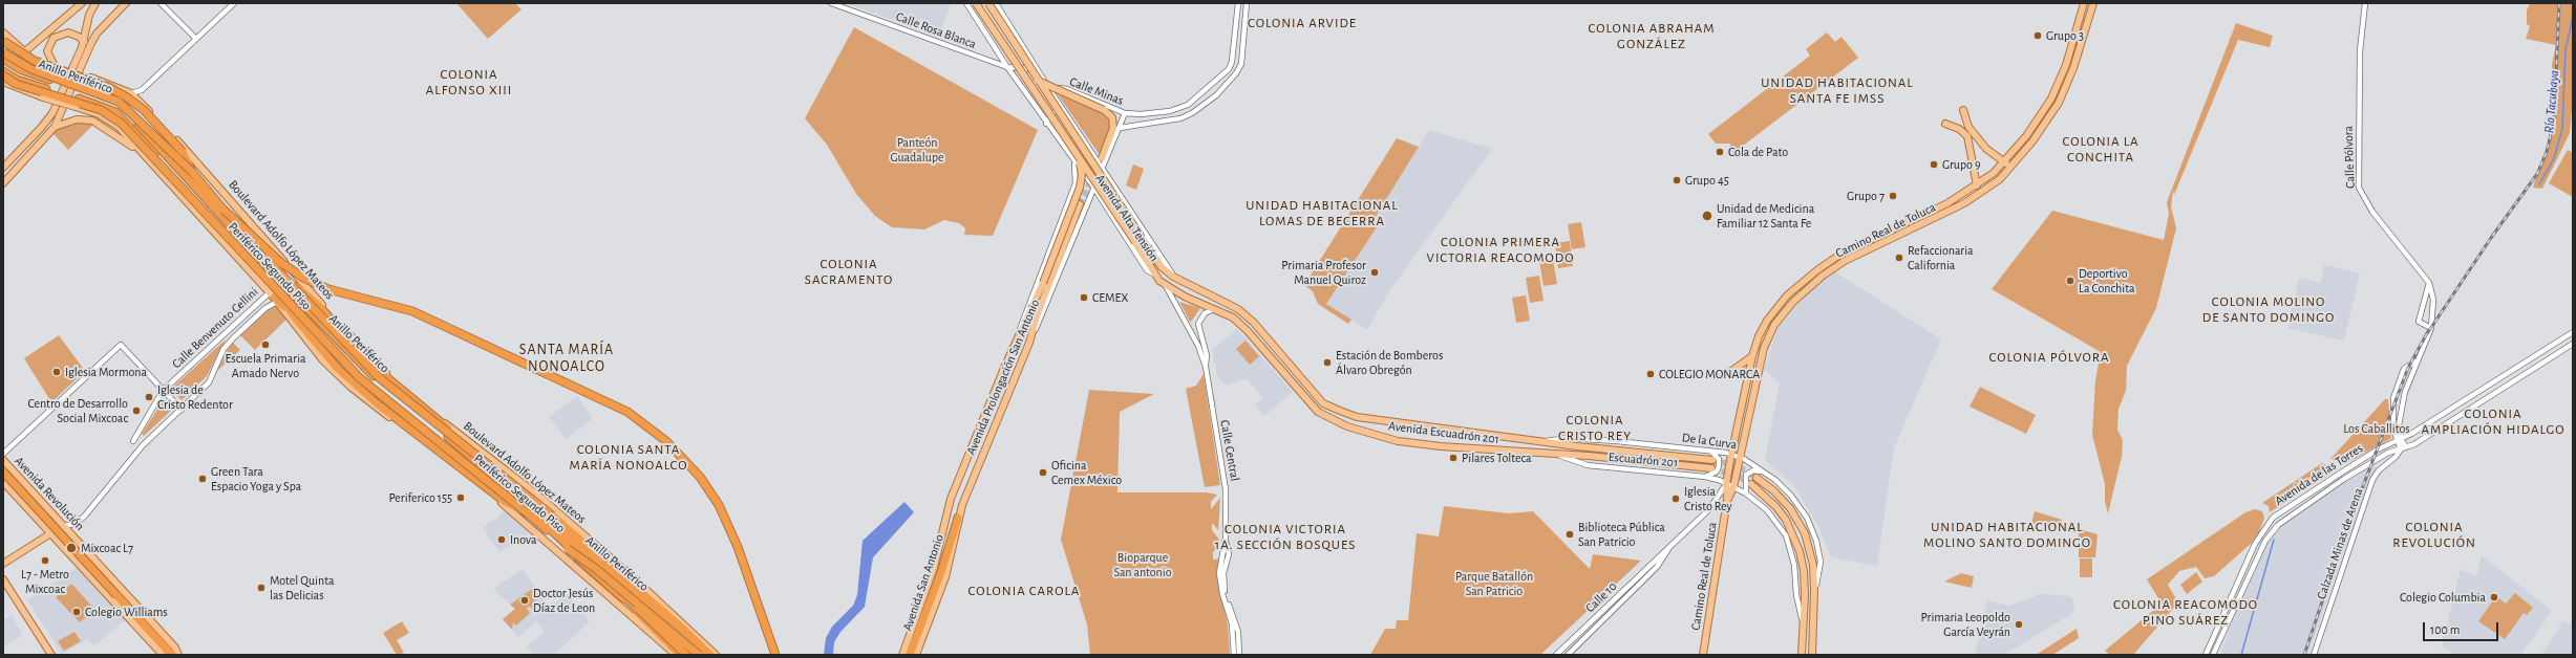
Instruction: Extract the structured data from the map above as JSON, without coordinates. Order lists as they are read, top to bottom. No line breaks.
{"streets":{"highway":["Anillo Periférico","Periférico Segundo Piso","Avenida San Antonio"],"main road":["Avenida Alta Tensión","Camino Real de Toluca","Boulevard Adolfo López Mateos","Avenida Prolongación San Antonio","Avenida Escuadrón 201","De la Curva","Avenida Revolución"],"street":["Calle Rosa Blanca","Calle Minas","Calle Pólvora","Calle Benvenuto Cellini","Calle Central","Escuadrón 201","Avenida de las Torres","Calzada Minas de Arena","Calle 10"]},"crossings":[["Calle Rosa Blanca","Avenida Alta Tensión"],["Anillo Periférico","Calle Benvenuto Cellini"],["Calle Minas","Avenida Alta Tensión"],["Avenida Alta Tensión","Avenida Prolongación San Antonio"],["Avenida Alta Tensión","Avenida Escuadrón 201"],["Camino Real de Toluca","De la Curva"],["Camino Real de Toluca","Escuadrón 201"],["Avenida Prolongación San Antonio","Avenida San Antonio"],["Avenida Escuadrón 201","De la Curva"],["Avenida Escuadrón 201","Calle Central"],["Avenida Escuadrón 201","Escuadrón 201"],["Avenida de las Torres","Calzada Minas de Arena"]],"districts":["COLONIA ARVIDE","COLONIA ABRAHAM GONZÁLEZ","COLONIA ALFONSO XIII","UNIDAD HABITACIONAL SANTA FE IMSS","COLONIA LA CONCHITA","UNIDAD HABITACIONAL LOMAS DE BECERRA","COLONIA PRIMERA VICTORIA REACOMODO","COLONIA SACRAMENTO","COLONIA MOLINO DE SANTO DOMINGO","SANTA MARÍA NONOALCO","COLONIA PÓLVORA","COLONIA AMPLIACIÓN HIDALGO","COLONIA CRISTO REY","COLONIA SANTA MARÍA NONOALCO","UNIDAD HABITACIONAL MOLINO SANTO DOMINGO","COLONIA REVOLUCIÓN","COLONIA VICTORIA 1A. SECCIÓN BOSQUES","COLONIA CAROLA","COLONIA REACOMODO PINO SUÁREZ"],"water":["Río Tacubaya"],"parks":["Panteón Guadalupe","Los Caballitos","Bioparque San antonio","Parque Batallón San Patricio"],"places":["Grupo 3","Cola de Pato","Grupo 9","Grupo 45","Grupo 7","Unidad de Medicina Familiar 12 Santa Fe","Refaccionaria California","Primaria Profesor Manuel Quiroz","Deportivo La Conchita","CEMEX","Escuela Primaria Amado Nervo","Estación de Bomberos Álvaro Obregón","Iglesia Mormona","COLEGIO MONARCA","Iglesia de Cristo Redentor","Centro de Desarrollo Social Mixcoac","Pilares Tolteca","Oficina Cemex México","Green Tara Espacio Yoga y Spa","Periferico 155","Iglesia Cristo Rey","Biblioteca Pública San Patricio","Inova","Mixcoac L7","L7 - Metro Mixcoac","Motel Quinta las Delicias","Colegio Columbia","Doctor Jesús Díaz de Leon","Colegio Williams","Primaria Leopoldo García Veyrán"],"scale_bar":"100 m"}
